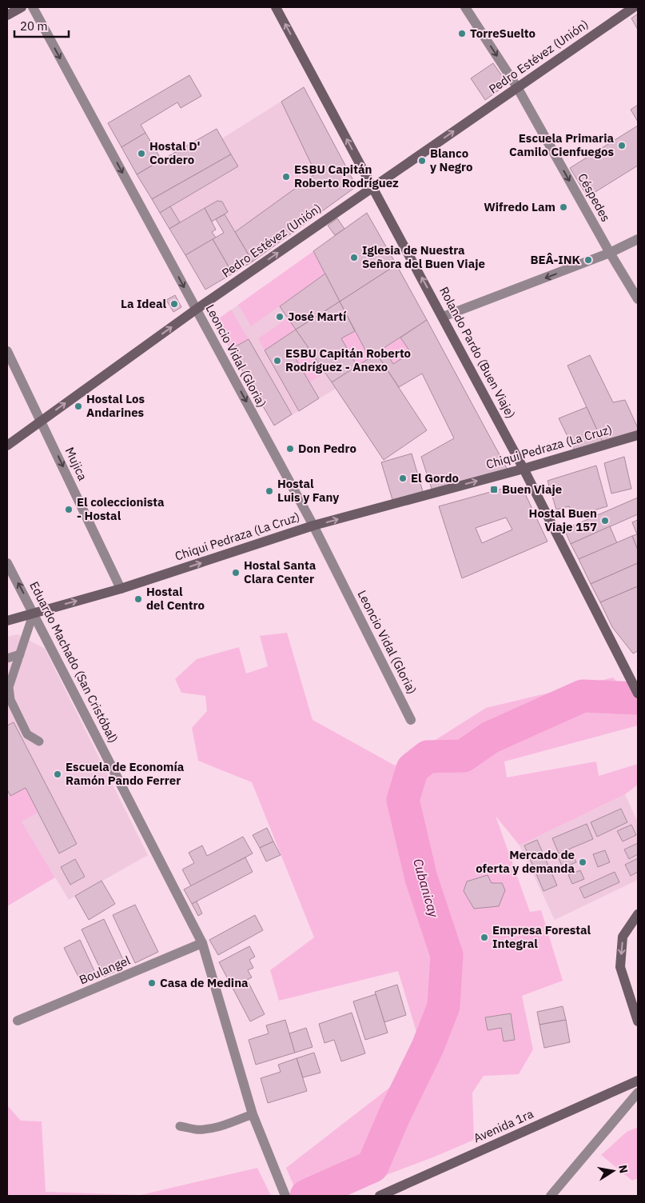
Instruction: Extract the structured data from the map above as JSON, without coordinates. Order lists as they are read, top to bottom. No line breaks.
{"streets":{"street":["Pedro Estévez (Unión)","Céspedes","Rolando Pardo (Buen Viaje)","Leoncio Vidal (Gloria)","Chiqui Pedraza (La Cruz)","Mujica","Eduardo Machado (San Cristóbal)","Boulangel","Avenida 1ra"]},"crossings":[["Pedro Estévez (Unión)","Céspedes"],["Pedro Estévez (Unión)","Rolando Pardo (Buen Viaje)"],["Pedro Estévez (Unión)","Leoncio Vidal (Gloria)"],["Pedro Estévez (Unión)","Mujica"],["Rolando Pardo (Buen Viaje)","Chiqui Pedraza (La Cruz)"],["Leoncio Vidal (Gloria)","Chiqui Pedraza (La Cruz)"],["Chiqui Pedraza (La Cruz)","Mujica"],["Chiqui Pedraza (La Cruz)","Eduardo Machado (San Cristóbal)"],["Eduardo Machado (San Cristóbal)","Boulangel"]],"one_way":["Pedro Estévez (Unión)","Céspedes","Rolando Pardo (Buen Viaje)","Leoncio Vidal (Gloria)","Chiqui Pedraza (La Cruz)","Mujica"],"water":["Cubanicay"],"places":{"other":["TorreSuelto","Escuela Primaria Camilo Cienfuegos","Hostal D' Cordero","Blanco y Negro","ESBU Capitán Roberto Rodríguez","Wifredo Lam","Iglesia de Nuestra Señora del Buen Viaje","BEÂ-INK","La Ideal","José Martí","ESBU Capitán Roberto Rodríguez - Anexo","Hostal Los Andarines","Don Pedro","El Gordo","Hostal Luis y Fany","El coleccionista - Hostal","Hostal Buen Viaje 157","Hostal Santa Clara Center","Hostal del Centro","Escuela de Economía Ramón Pando Ferrer","Mercado de oferta y demanda","Empresa Forestal Integral","Casa de Medina"],"transit":["Buen Viaje"]},"scale_bar":"20 m","north":"right"}
